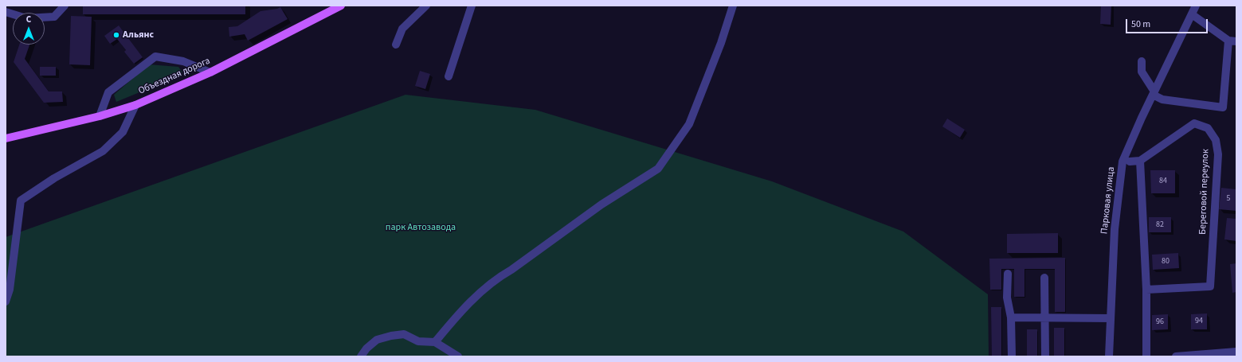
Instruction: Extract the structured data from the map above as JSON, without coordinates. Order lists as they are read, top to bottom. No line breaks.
{"streets":{"main road":["Объездная дорога"],"street":["Береговой переулок","Парковая улица"]},"parks":["парк Автозавода"],"places":["Альянс"],"house_numbers":["84","5","82","80","94","96"],"scale_bar":"50 m","north":"top"}
